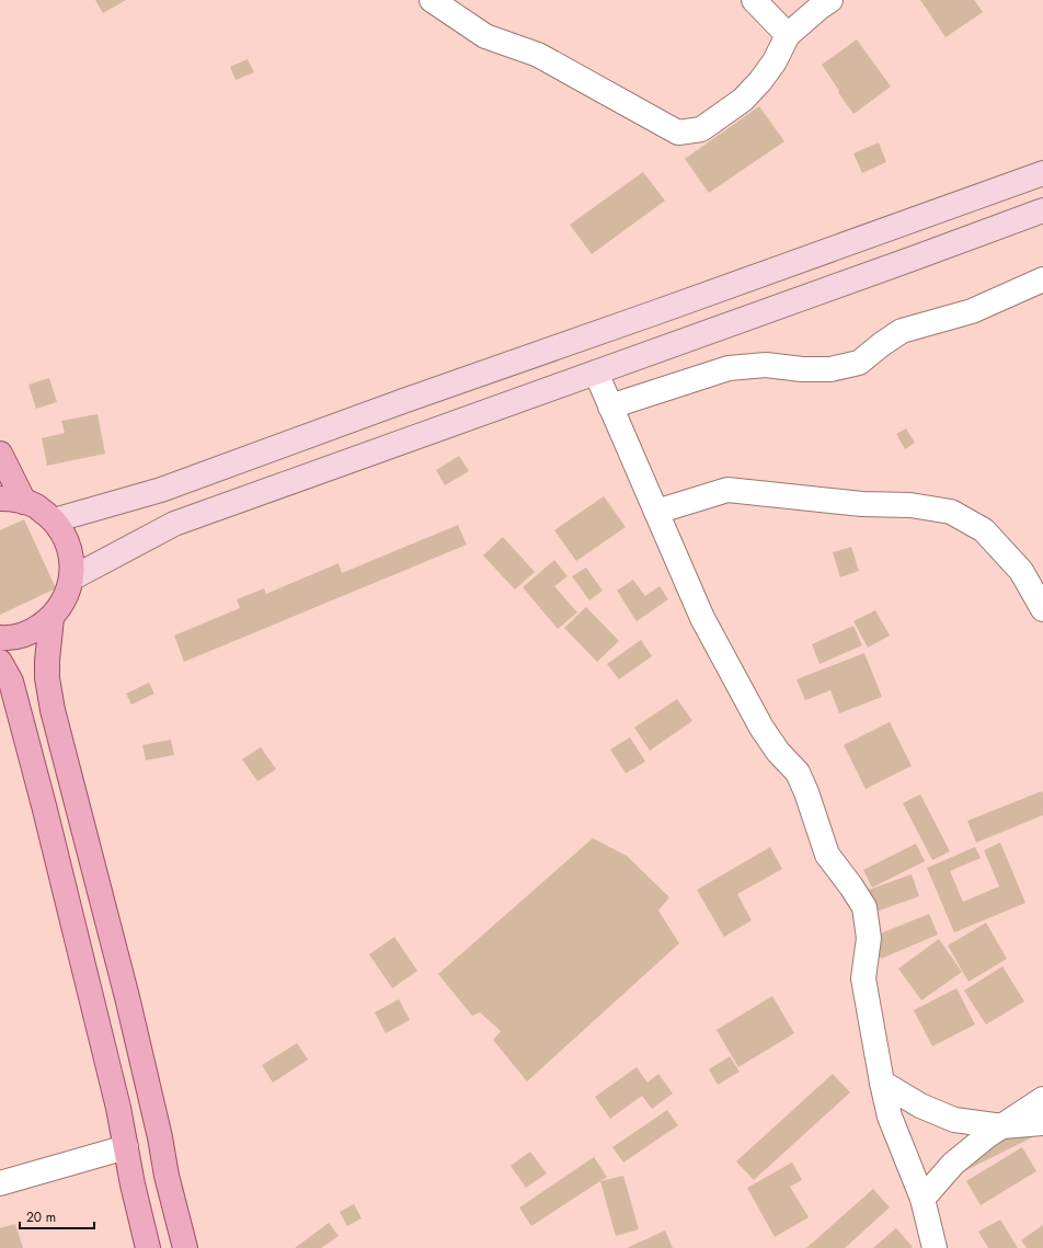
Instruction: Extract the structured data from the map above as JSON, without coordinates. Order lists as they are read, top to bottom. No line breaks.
{"scale_bar":"20 m"}
